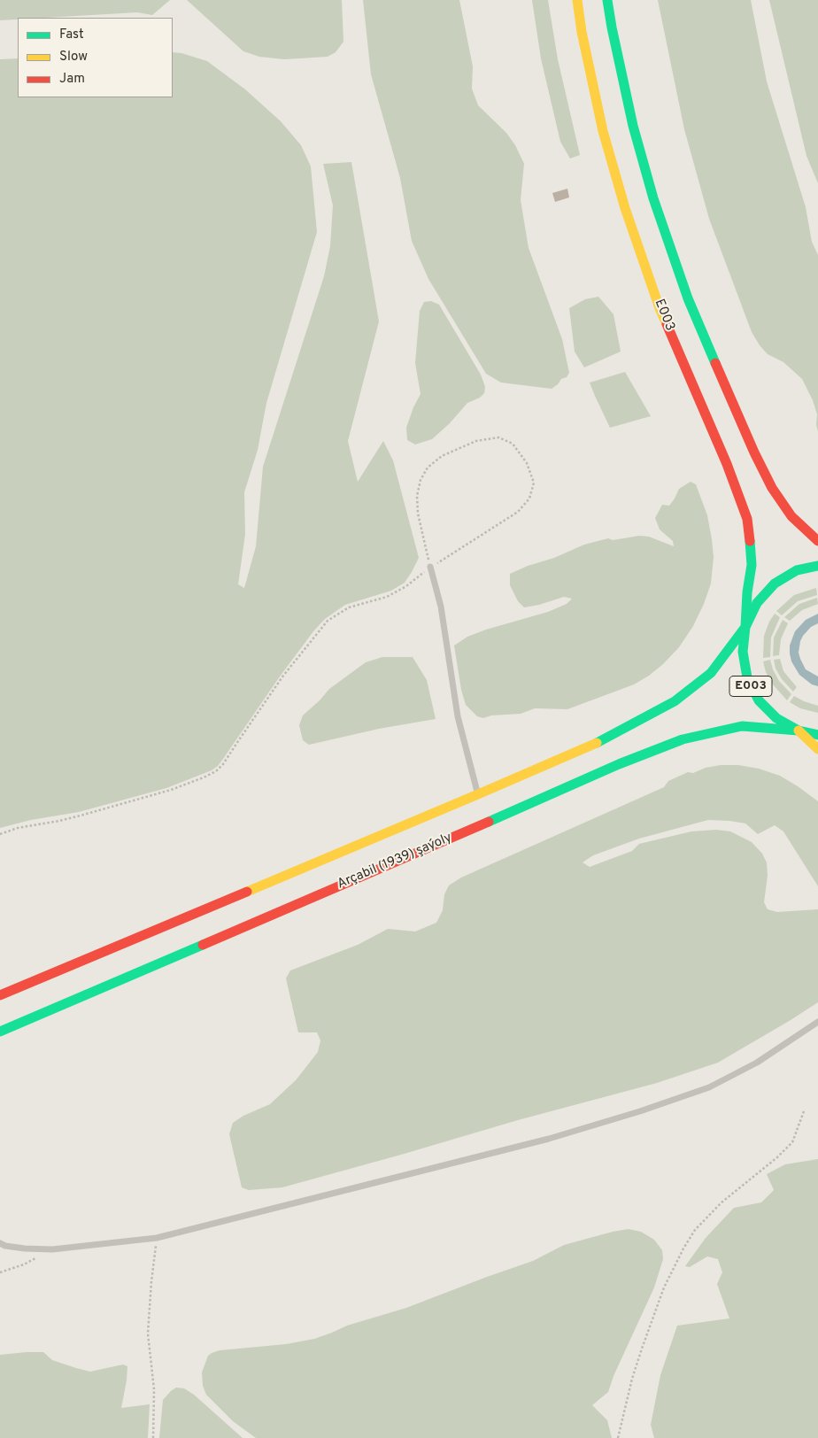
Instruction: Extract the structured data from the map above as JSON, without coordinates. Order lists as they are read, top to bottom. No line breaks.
{"streets":{"main road":["E003","Arçabil (1939) şaýoly"]},"crossings":[["E003","Arçabil (1939) şaýoly"]],"legend":["Fast","Slow","Jam"]}
